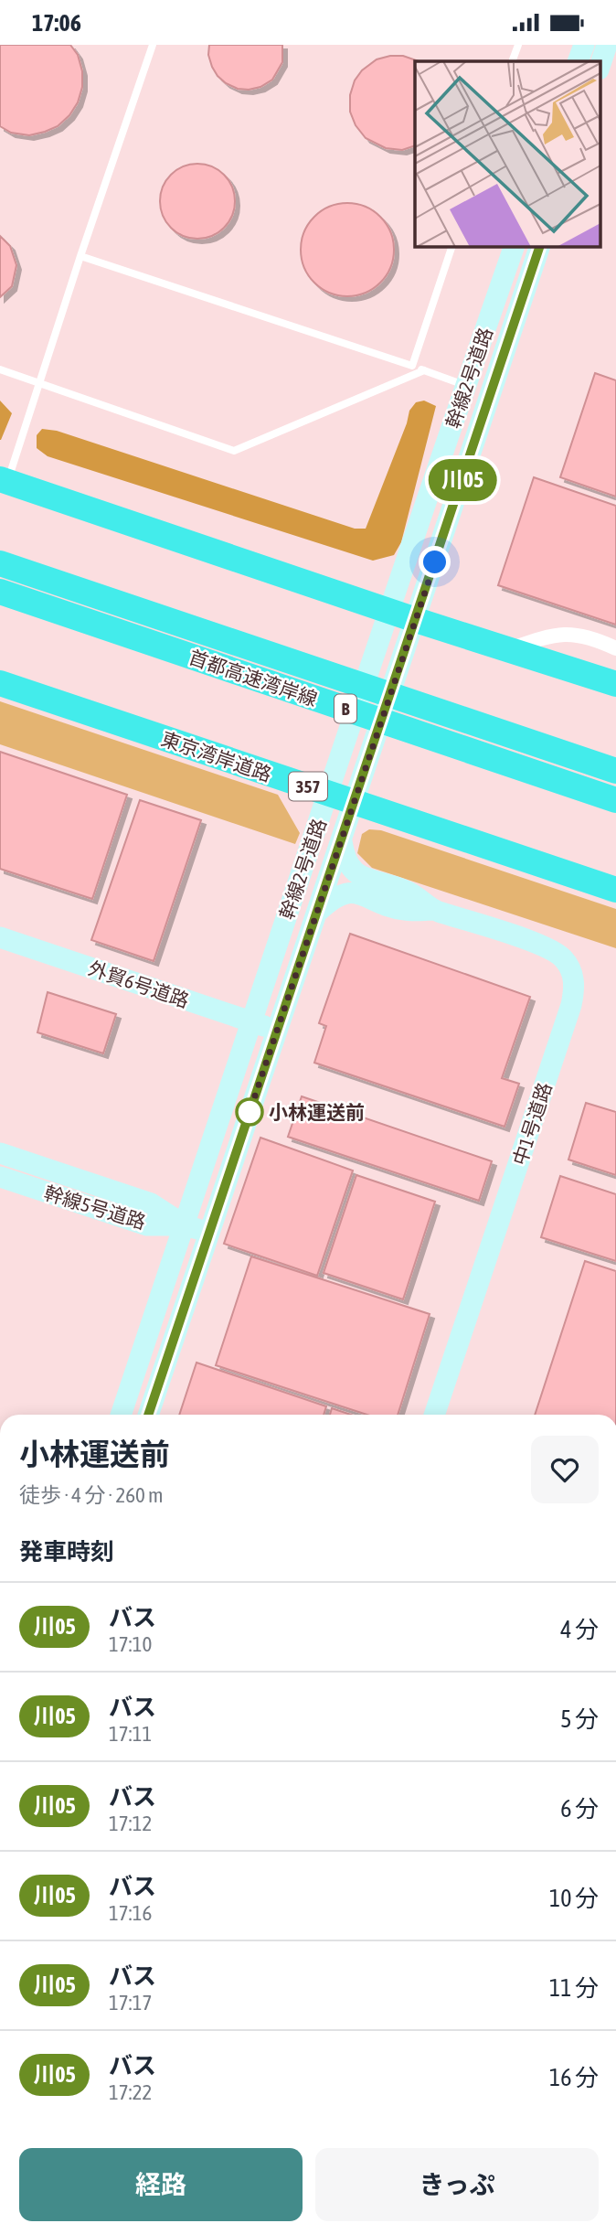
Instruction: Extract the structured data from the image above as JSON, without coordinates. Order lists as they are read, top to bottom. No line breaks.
{"streets":{"highway":["首都高速湾岸線","B","東京湾岸道路","357"],"street":["幹線2号道路","外貿6号道路","中1号道路","幹線5号道路"]},"crossings":[["幹線2号道路","東京湾岸道路"],["幹線2号道路","外貿6号道路"],["幹線2号道路","中1号道路"],["幹線2号道路","幹線5号道路"]],"places":["小林運送前"],"lines":["bus line 川05"],"page":{"status":"17:06","on_map":"川05","heading":[["小林運送前","徒歩 · 4 分 · 260 m"],"発車時刻"],"list":[{"mark":"川05","name":"バス","note":"17:10","value":"4 分"},{"mark":"川05","name":"バス","note":"17:11","value":"5 分"},{"mark":"川05","name":"バス","note":"17:12","value":"6 分"},{"mark":"川05","name":"バス","note":"17:16","value":"10 分"},{"mark":"川05","name":"バス","note":"17:17","value":"11 分"},{"mark":"川05","name":"バス","note":"17:22","value":"16 分"}],"buttons":["経路","きっぷ"]}}
